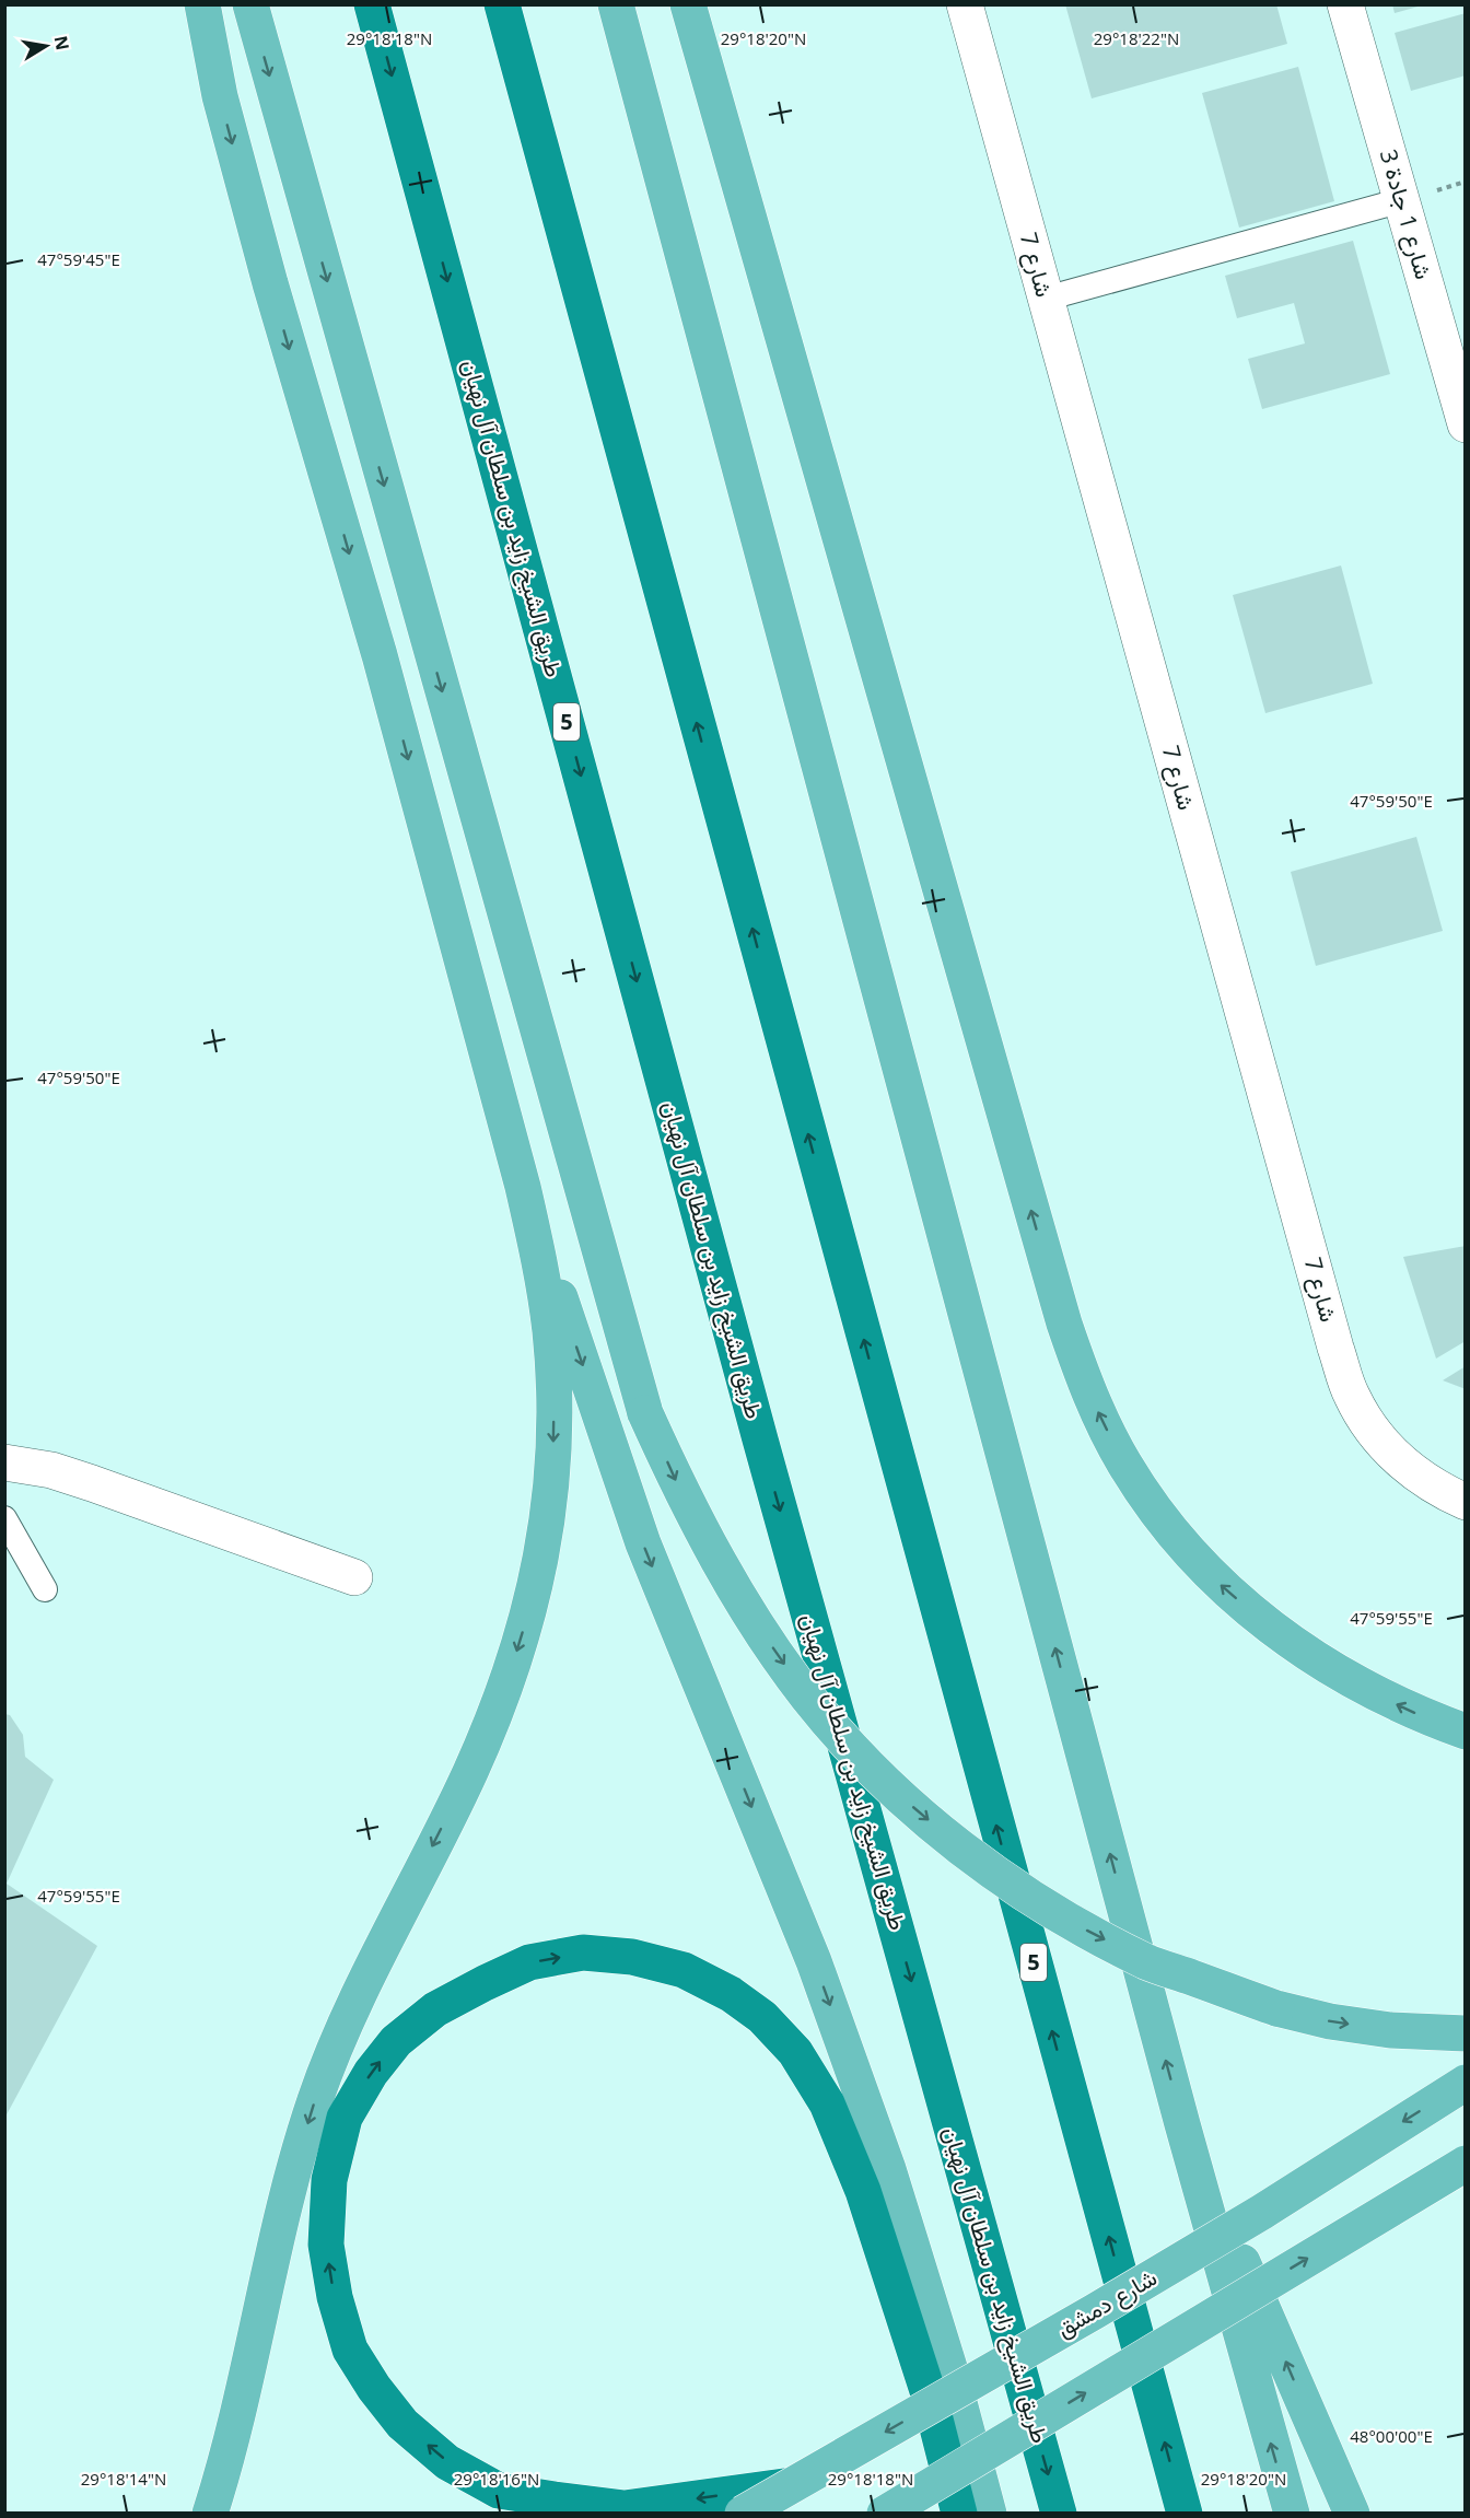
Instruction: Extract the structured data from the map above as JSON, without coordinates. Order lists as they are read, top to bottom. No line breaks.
{"streets":{"highway":["طريق الشيخ زايد بن سلطان آل نهيان","5"],"main road":["شارع دمشق"],"street":["شارع 1 جادة 3","شارع 7"]},"north":"right","coordinates":["29°18'18\"N","29°18'20\"N","29°18'22\"N","47°59'45\"E","47°59'50\"E","47°59'55\"E","48°00'00\"E","29°18'14\"N","29°18'16\"N"]}
